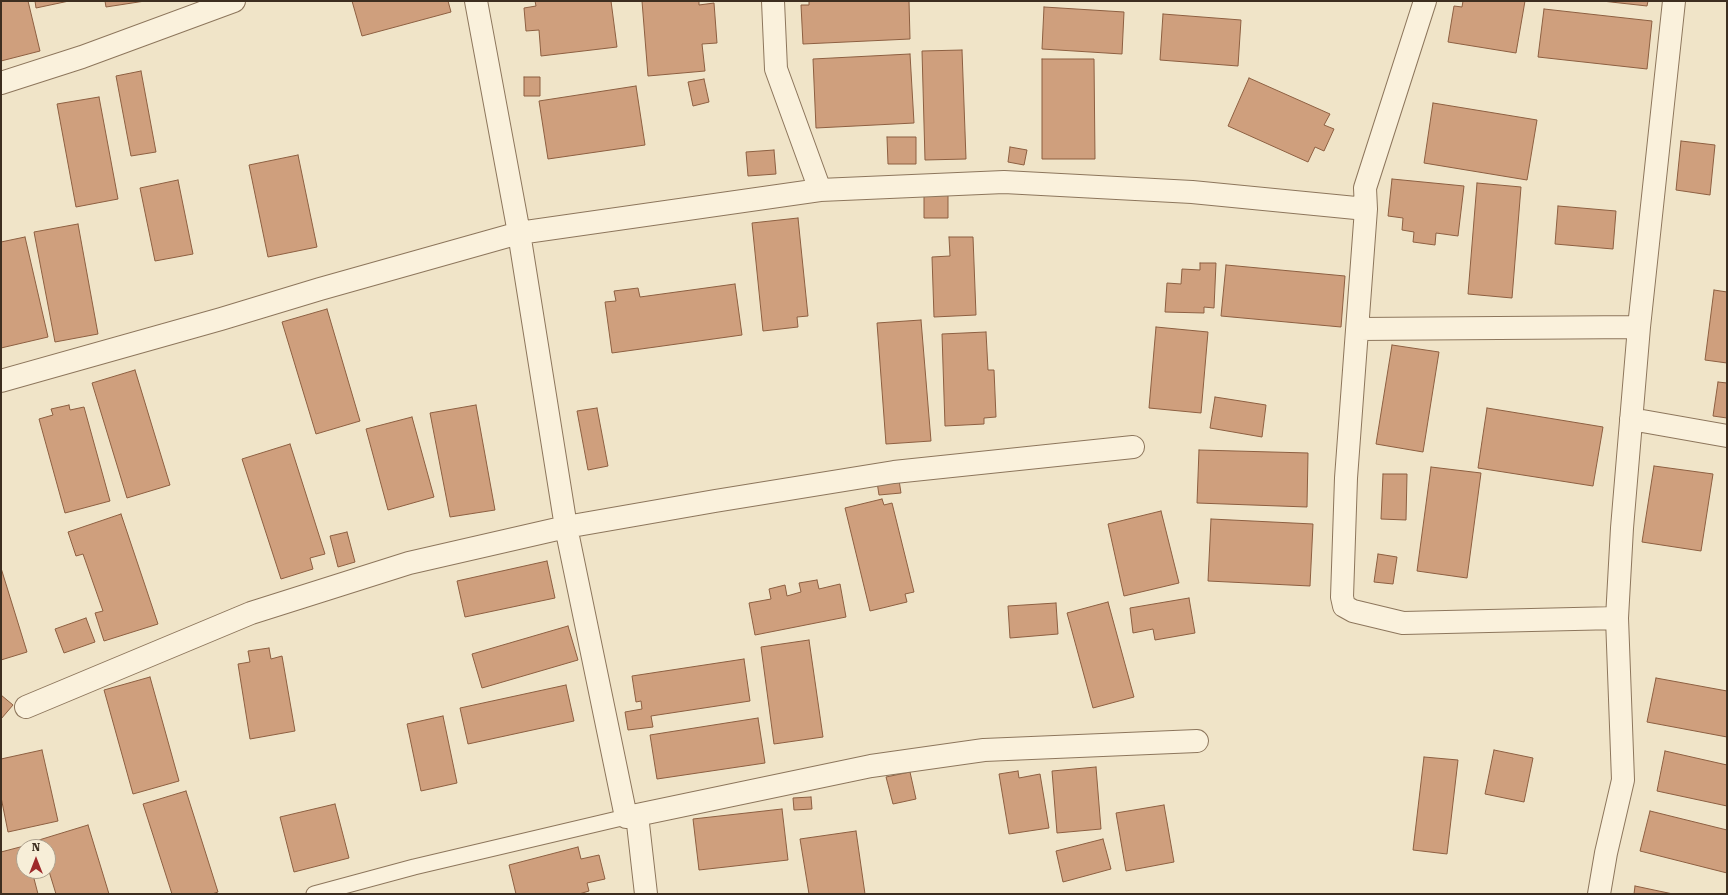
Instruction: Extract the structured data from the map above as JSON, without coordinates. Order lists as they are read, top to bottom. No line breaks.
{"north":"top"}
